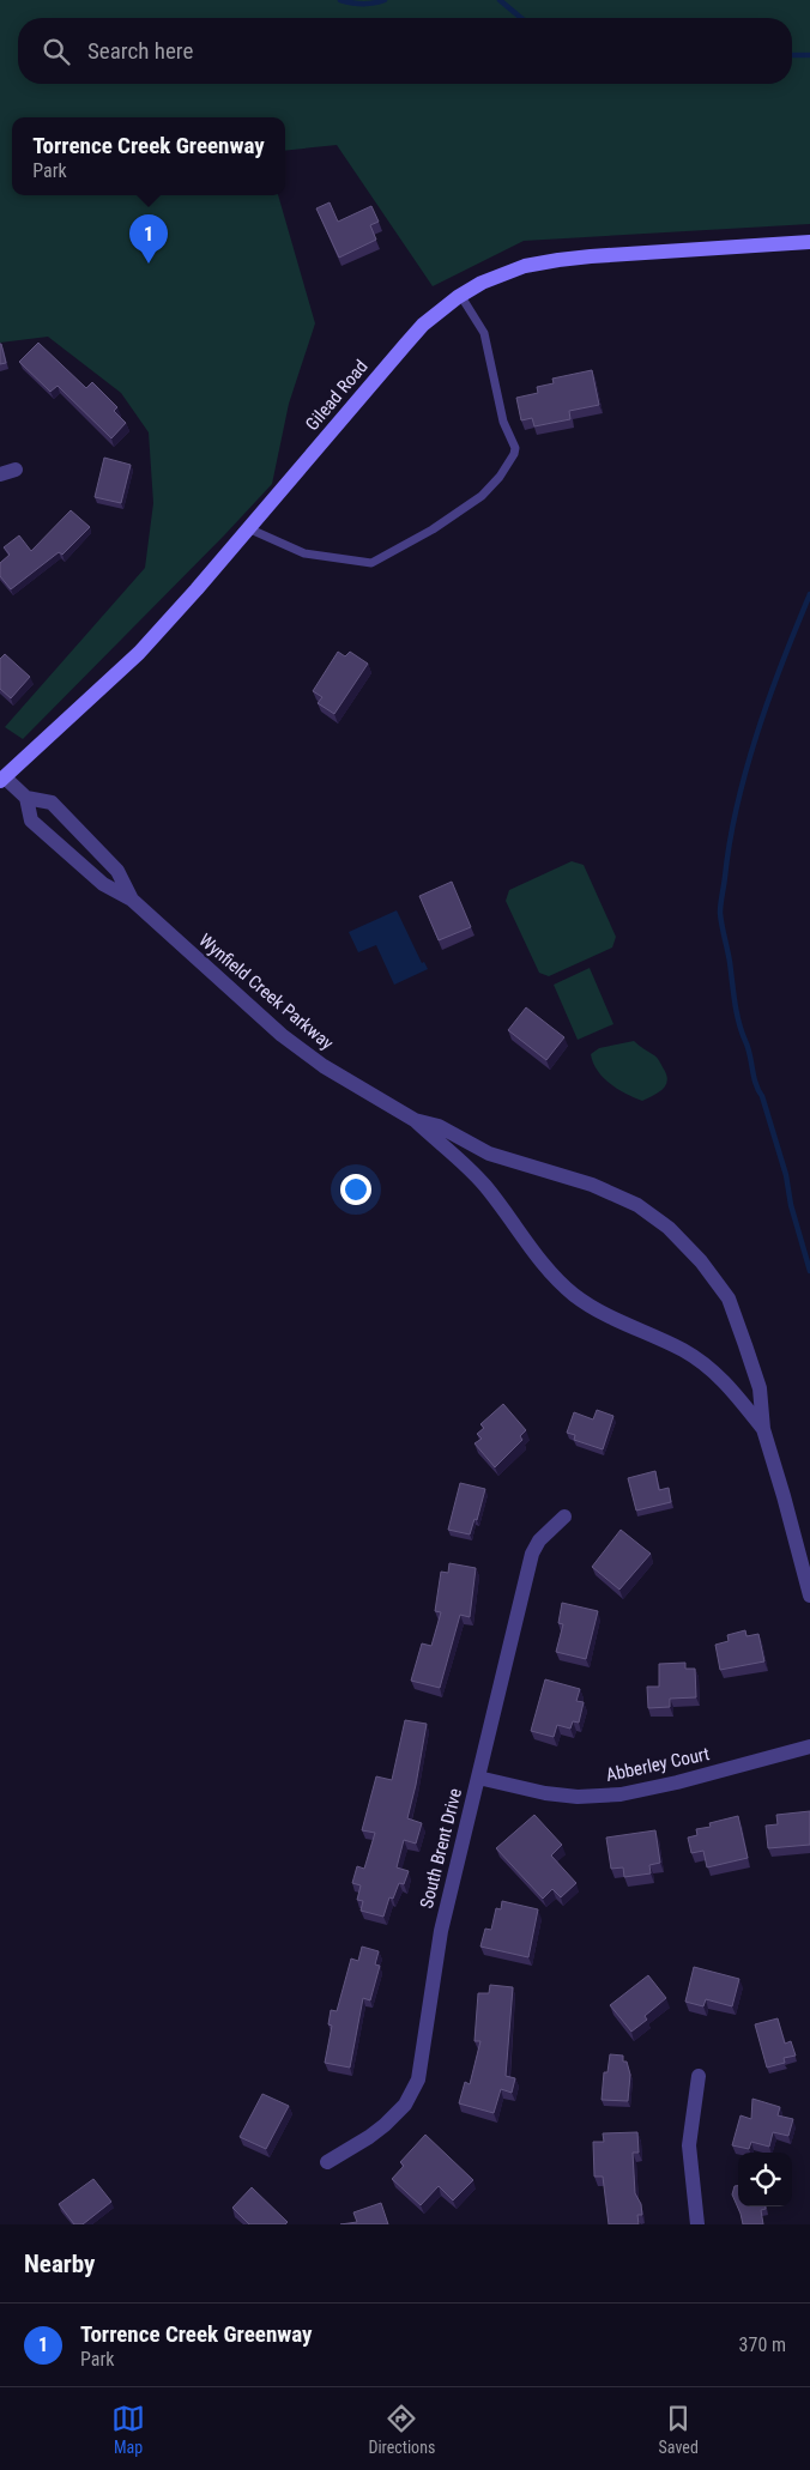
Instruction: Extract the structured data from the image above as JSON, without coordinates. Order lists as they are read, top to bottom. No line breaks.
{"streets":{"main road":["Gilead Road"],"street":["Wynfield Creek Parkway","Abberley Court","South Brent Drive"]},"crossings":[["Gilead Road","Wynfield Creek Parkway"],["Abberley Court","South Brent Drive"]],"page":{"search":"Search here","popup":["Torrence Creek Greenway","Park"],"pins":"1","heading":"Nearby","list":[{"mark":"1","name":"Torrence Creek Greenway","note":"Park","value":"370 m"}],"nav":["Map","Directions","Saved"]}}
